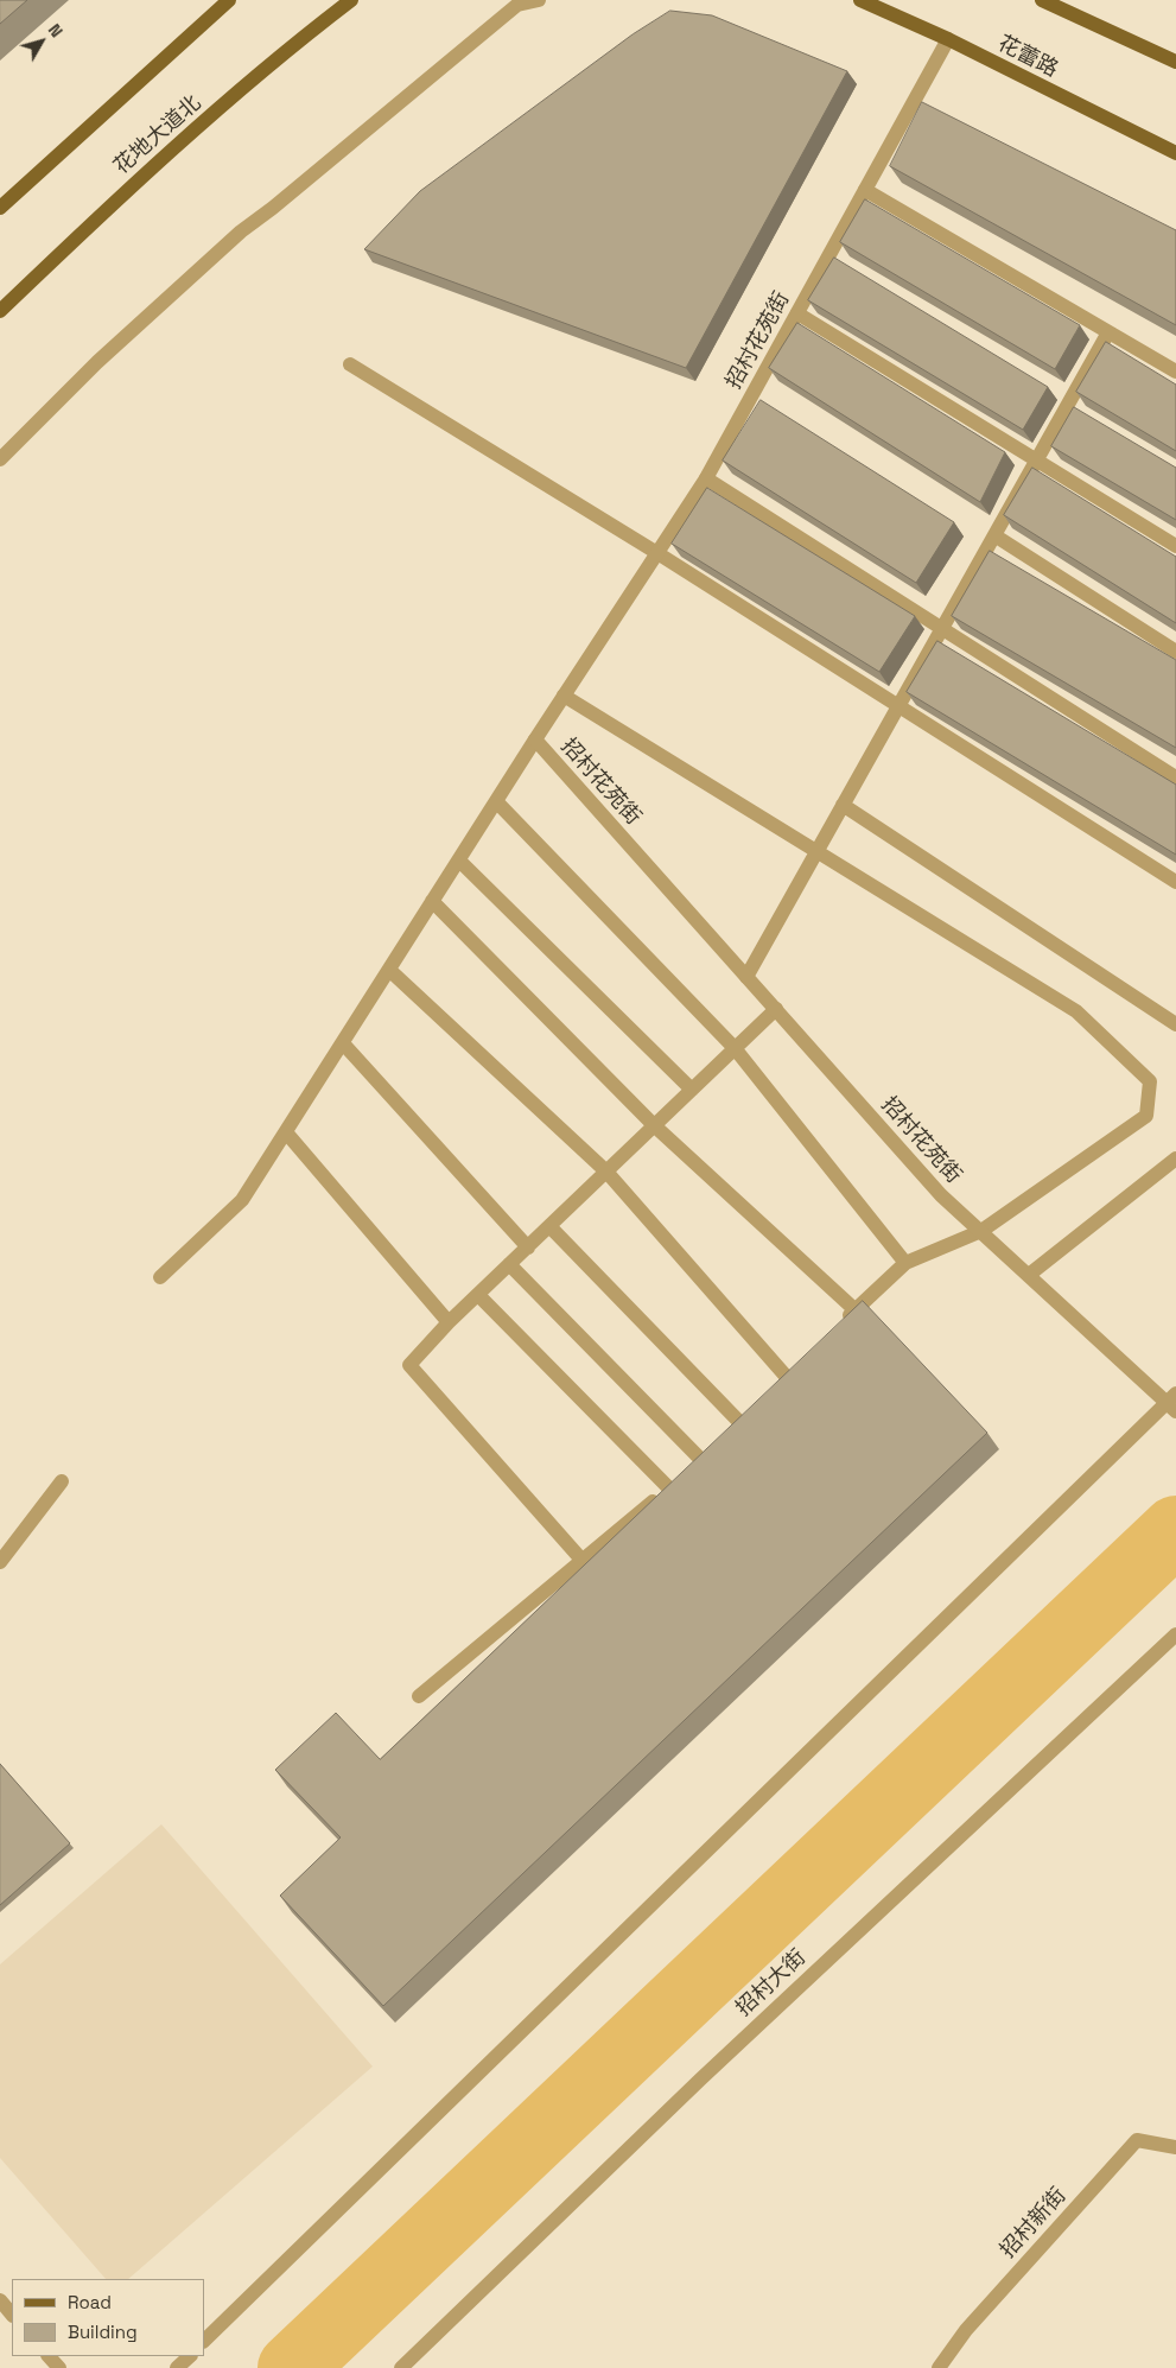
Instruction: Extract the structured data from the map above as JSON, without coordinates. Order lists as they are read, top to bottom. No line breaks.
{"streets":{"main road":["花蕾路","花地大道北"],"street":["招村花苑街","招村大街","招村新街"]},"crossings":[["花蕾路","招村花苑街"]],"legend":["Road","Building"],"north":"top right"}
